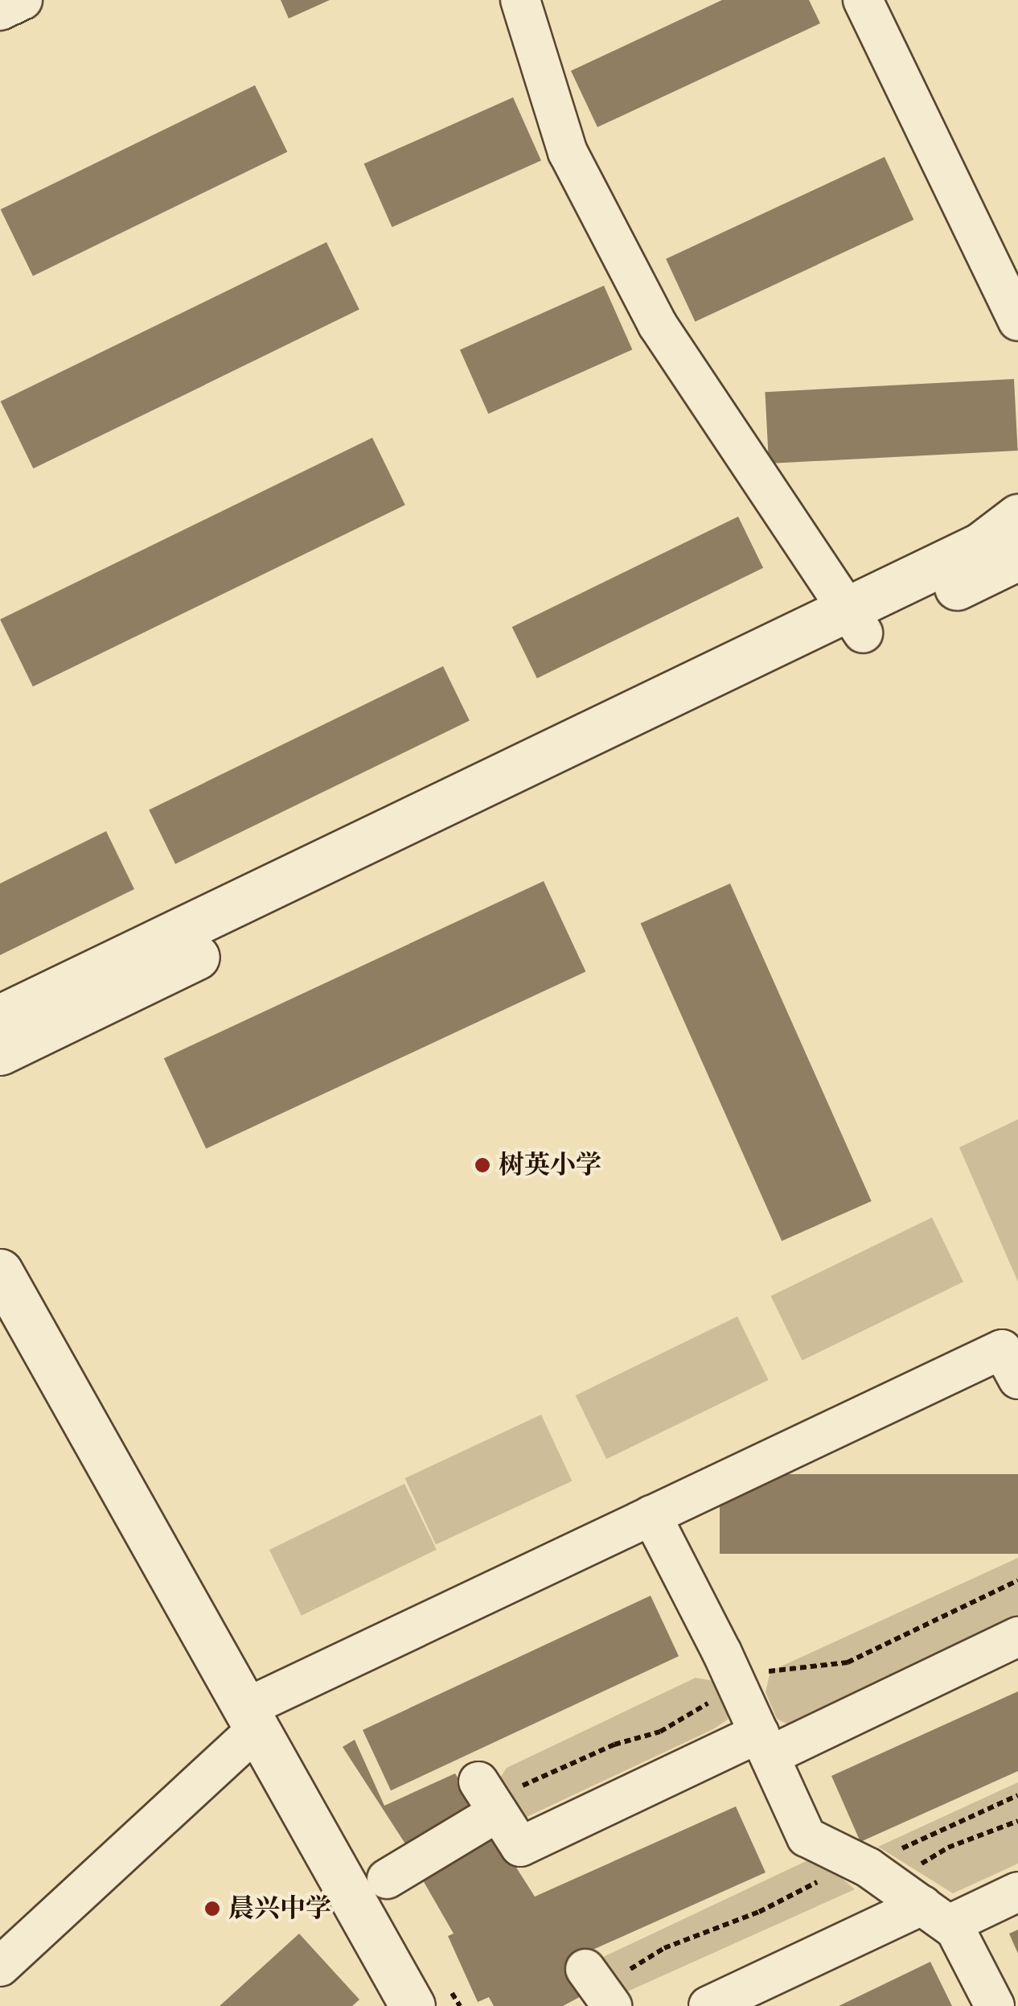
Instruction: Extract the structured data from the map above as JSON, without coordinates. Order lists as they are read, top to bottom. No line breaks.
{"places":["树英小学","晨兴中学"]}
